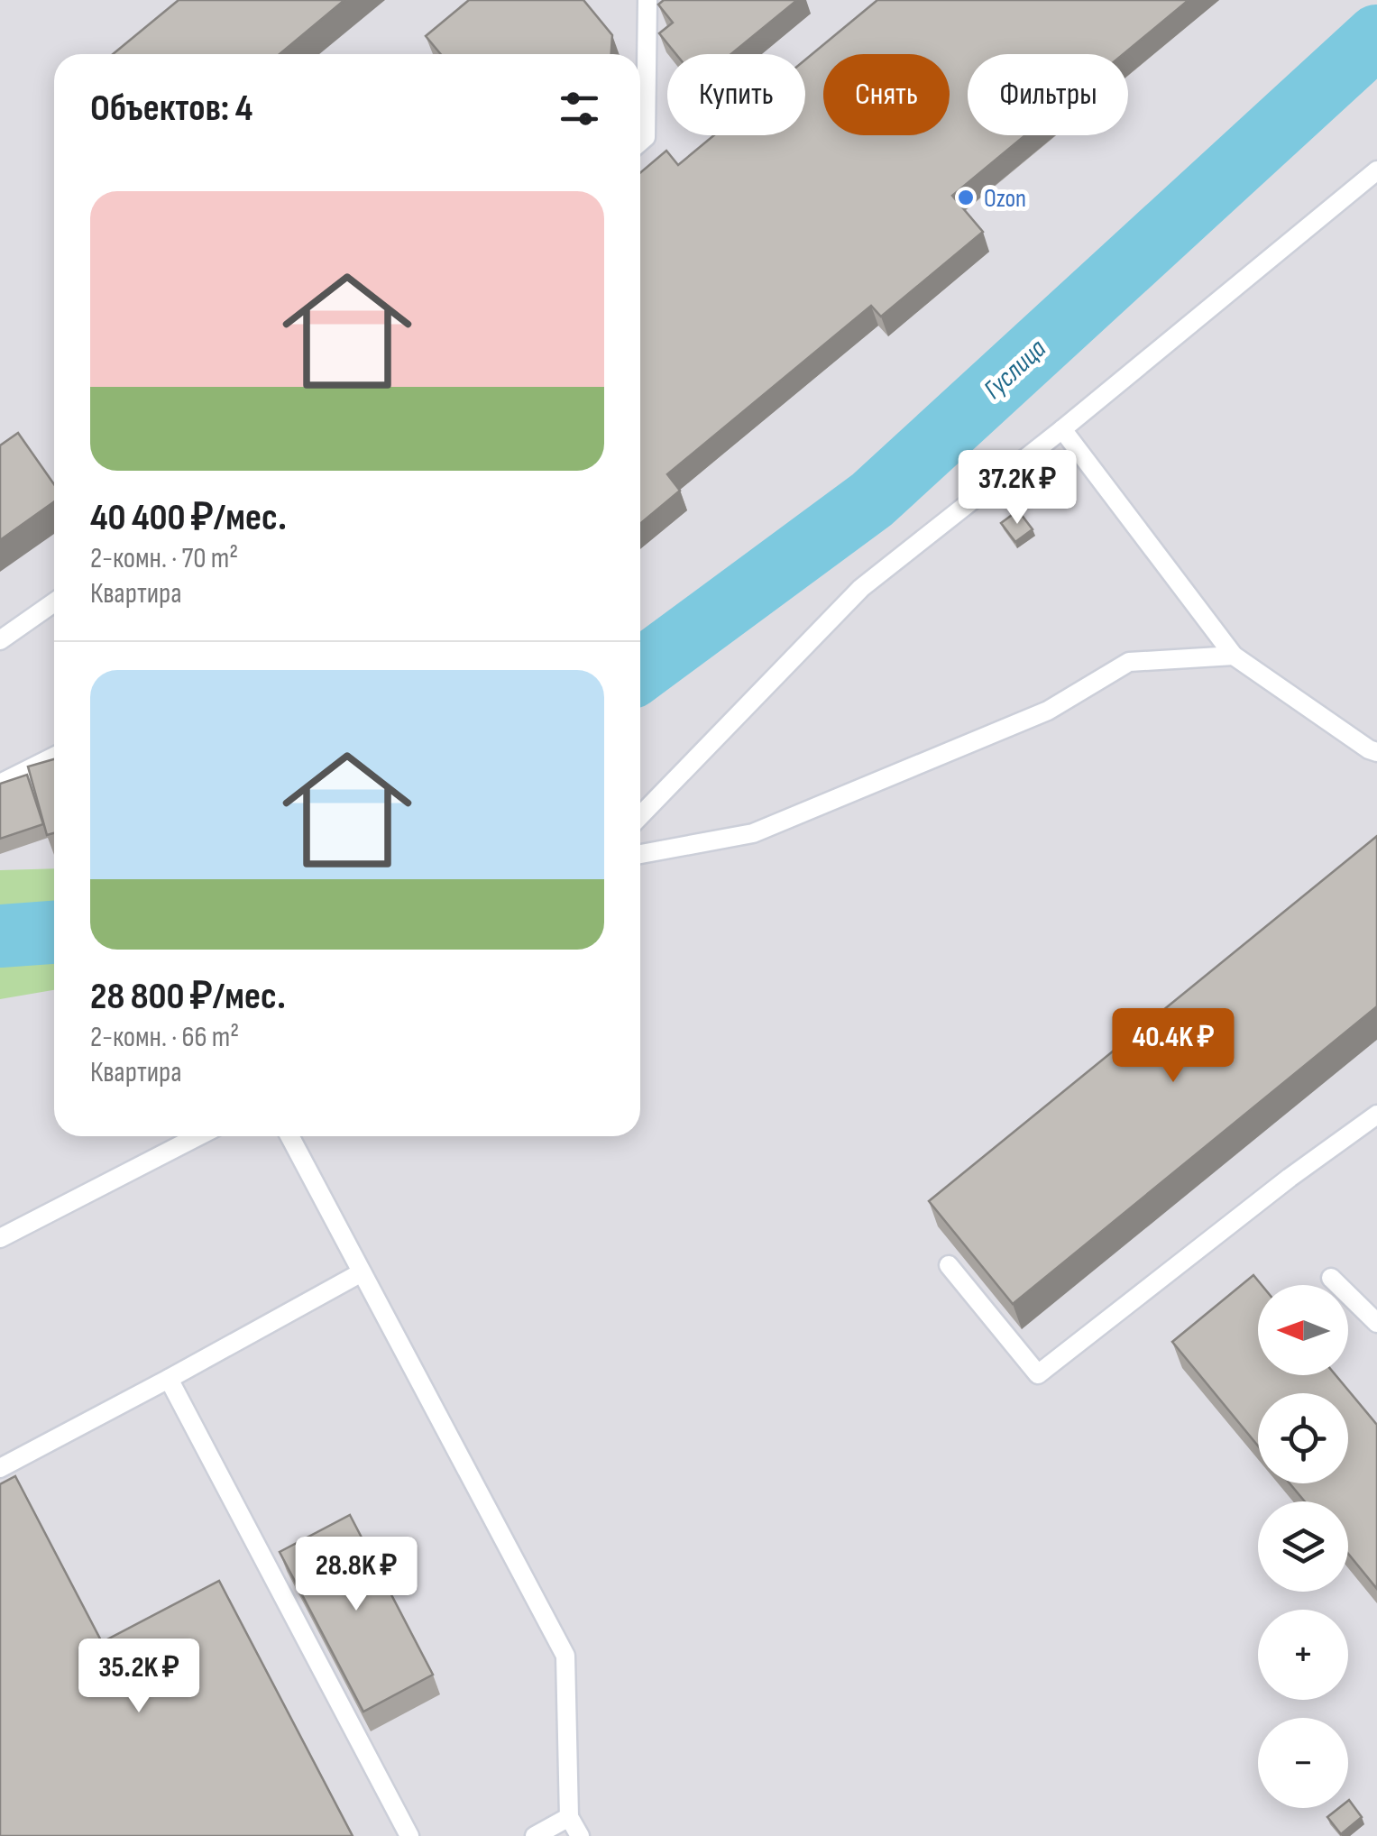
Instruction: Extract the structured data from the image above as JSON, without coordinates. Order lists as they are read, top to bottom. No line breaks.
{"water":["Гуслица"],"places":["Ozon"],"north":"left","page":{"chip":["Купить","Снять","Фильтры"],"heading":"Объектов: 4","list":[{"name":"40 400 ₽/мес.","note":"2-комн. · 70 m² · Квартира"},{"name":"28 800 ₽/мес.","note":"2-комн. · 66 m² · Квартира"}],"price":["37.2K ₽","40.4K ₽","28.8K ₽","35.2K ₽"],"map_buttons":["+","−"]}}
